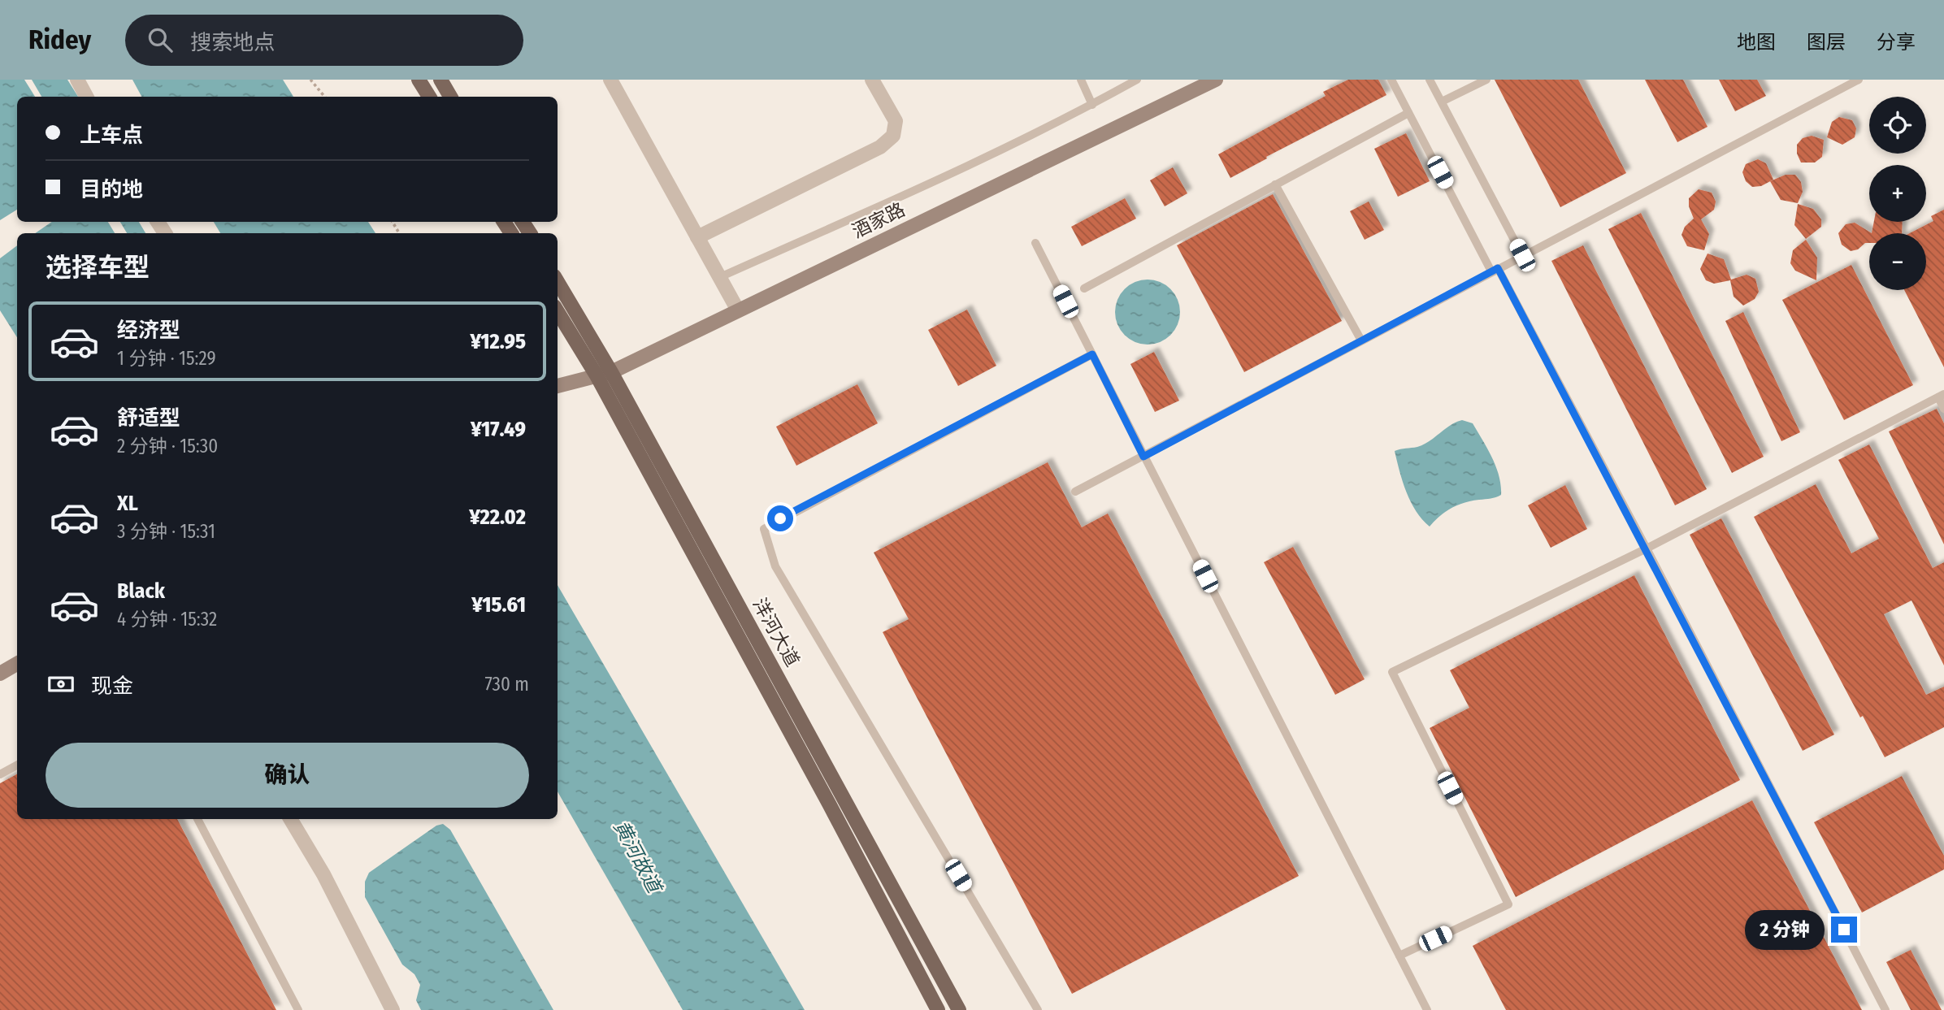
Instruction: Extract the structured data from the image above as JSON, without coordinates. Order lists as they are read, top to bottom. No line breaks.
{"streets":{"main road":["洋河大道"],"street":["酒家路"]},"crossings":[["酒家路","洋河大道"]],"water":["黄河故道"],"page":{"header":"Ridey","search":"搜索地点","nav":["地图","图层","分享"],"map_buttons":["+","−"],"banner":["上车点","目的地"],"heading":"选择车型","list":[{"name":"经济型","note":"1 分钟 · 15:29","value":"¥12.95"},{"name":"舒适型","note":"2 分钟 · 15:30","value":"¥17.49"},{"name":"XL","note":"3 分钟 · 15:31","value":"¥22.02"},{"name":"Black","note":"4 分钟 · 15:32","value":"¥15.61"}],"pay":["现金","730 m"],"buttons":"确认","bubble":"2 分钟"}}
